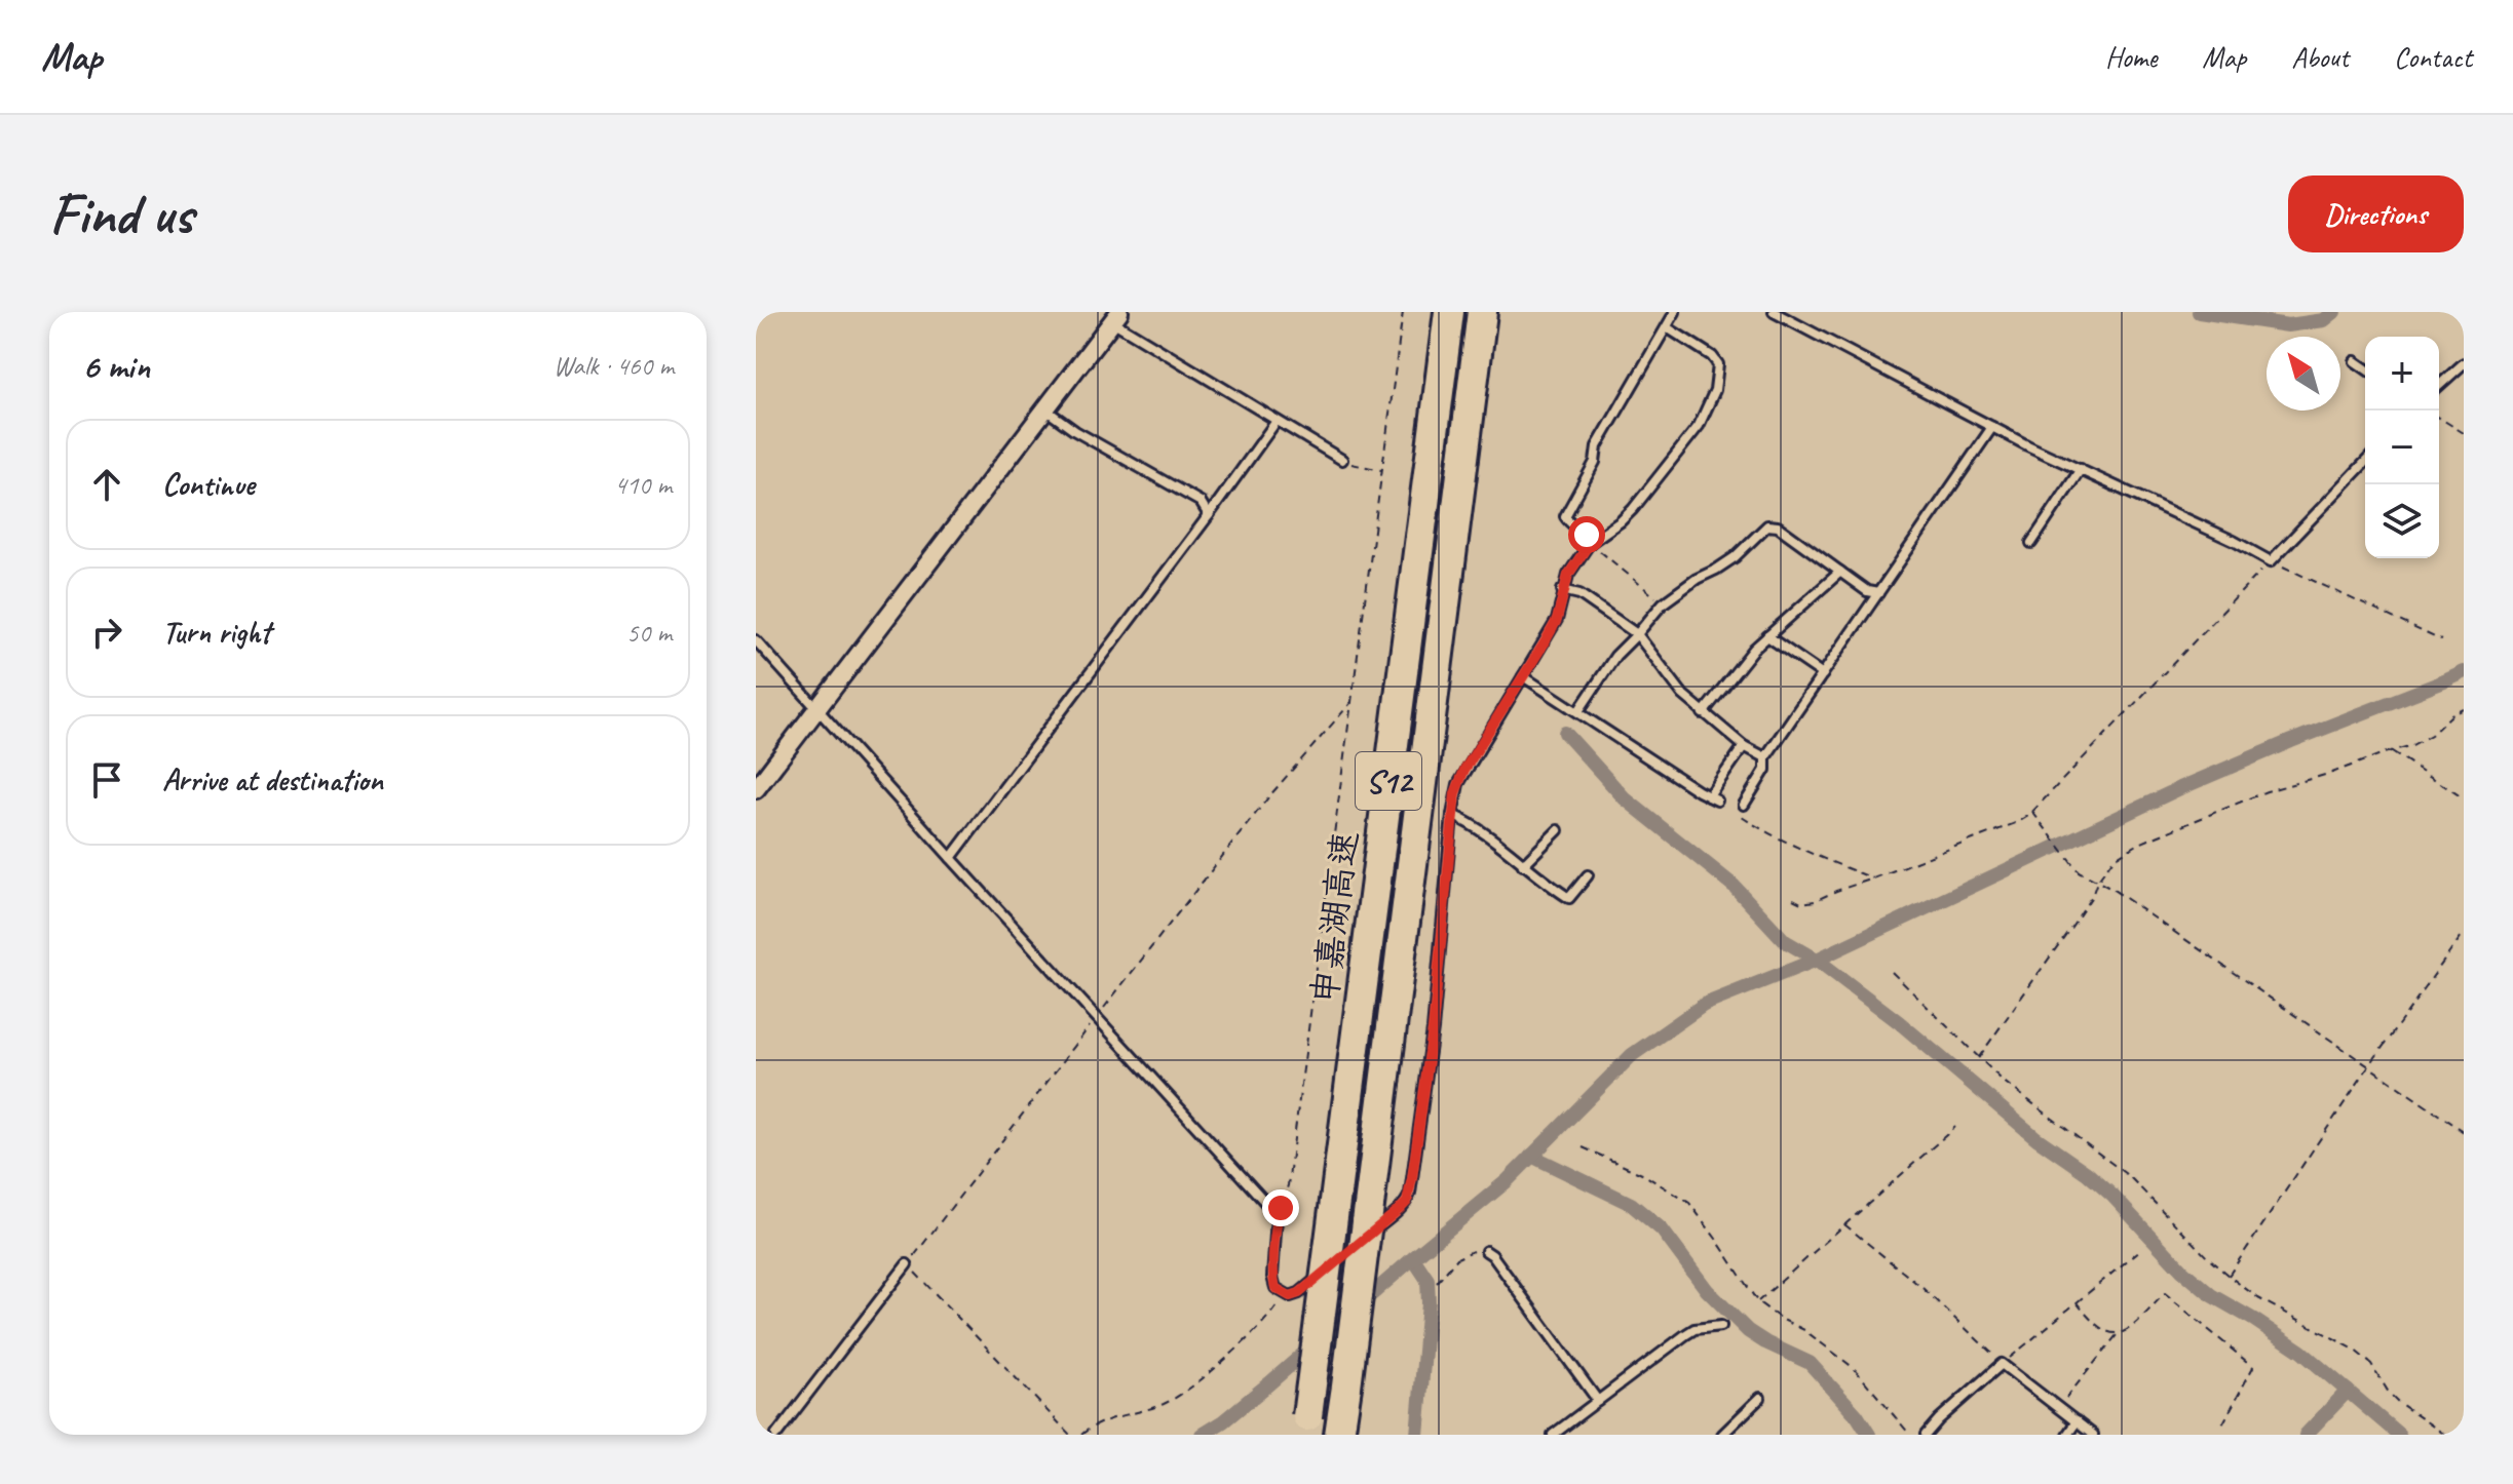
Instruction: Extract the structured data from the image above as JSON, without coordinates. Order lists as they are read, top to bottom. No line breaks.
{"streets":{"highway":["S12","申嘉湖高速"]},"north":"top left","page":{"header":"Map","nav":["Home","Map","About","Contact"],"buttons":"Directions","title":"Find us","heading":["6 min","Walk · 460 m"],"map_buttons":["+","−"],"list":[["Continue","410 m"],["Turn right","50 m"],"Arrive at destination"]}}
